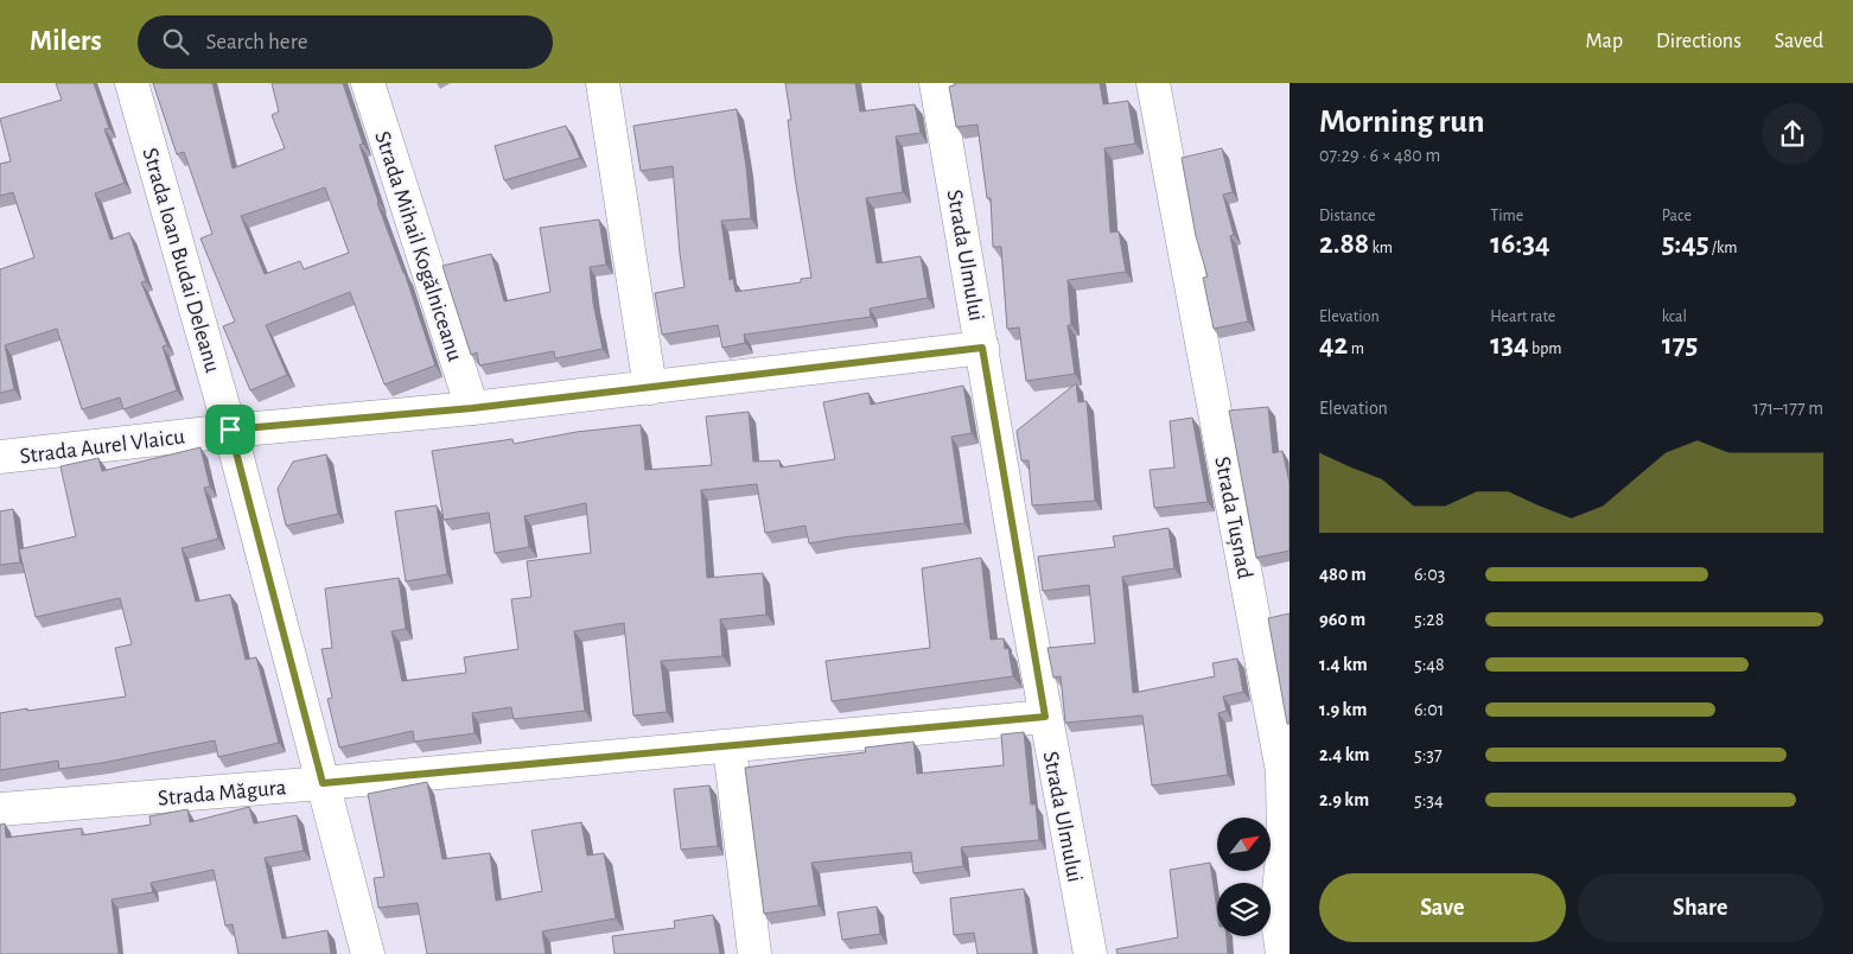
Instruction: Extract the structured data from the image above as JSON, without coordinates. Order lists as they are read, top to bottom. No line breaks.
{"streets":{"street":["Strada Mihail Kogălniceanu","Strada Ulmului","Strada Ioan Budai Deleanu","Strada Aurel Vlaicu","Strada Tușnad","Strada Măgura"]},"crossings":[["Strada Mihail Kogălniceanu","Strada Aurel Vlaicu"],["Strada Ulmului","Strada Aurel Vlaicu"],["Strada Ulmului","Strada Măgura"],["Strada Ioan Budai Deleanu","Strada Aurel Vlaicu"],["Strada Ioan Budai Deleanu","Strada Măgura"]],"north":"top right","page":{"header":"Milers","search":"Search here","nav":["Map","Directions","Saved"],"heading":["Morning run","07:29 · 6 × 480 m"],"stats":[["Distance","2.88 km"],["Time","16:34"],["Pace","5:45 /km"],["Elevation","42 m"],["Heart rate","134 bpm"],["kcal","175"]],"chart":["Elevation","171–177 m"],"list":[{"name":"480 m","note":"6:03"},{"name":"960 m","note":"5:28"},{"name":"1.4 km","note":"5:48"},{"name":"1.9 km","note":"6:01"},{"name":"2.4 km","note":"5:37"},{"name":"2.9 km","note":"5:34"}],"buttons":["Save","Share"]}}
